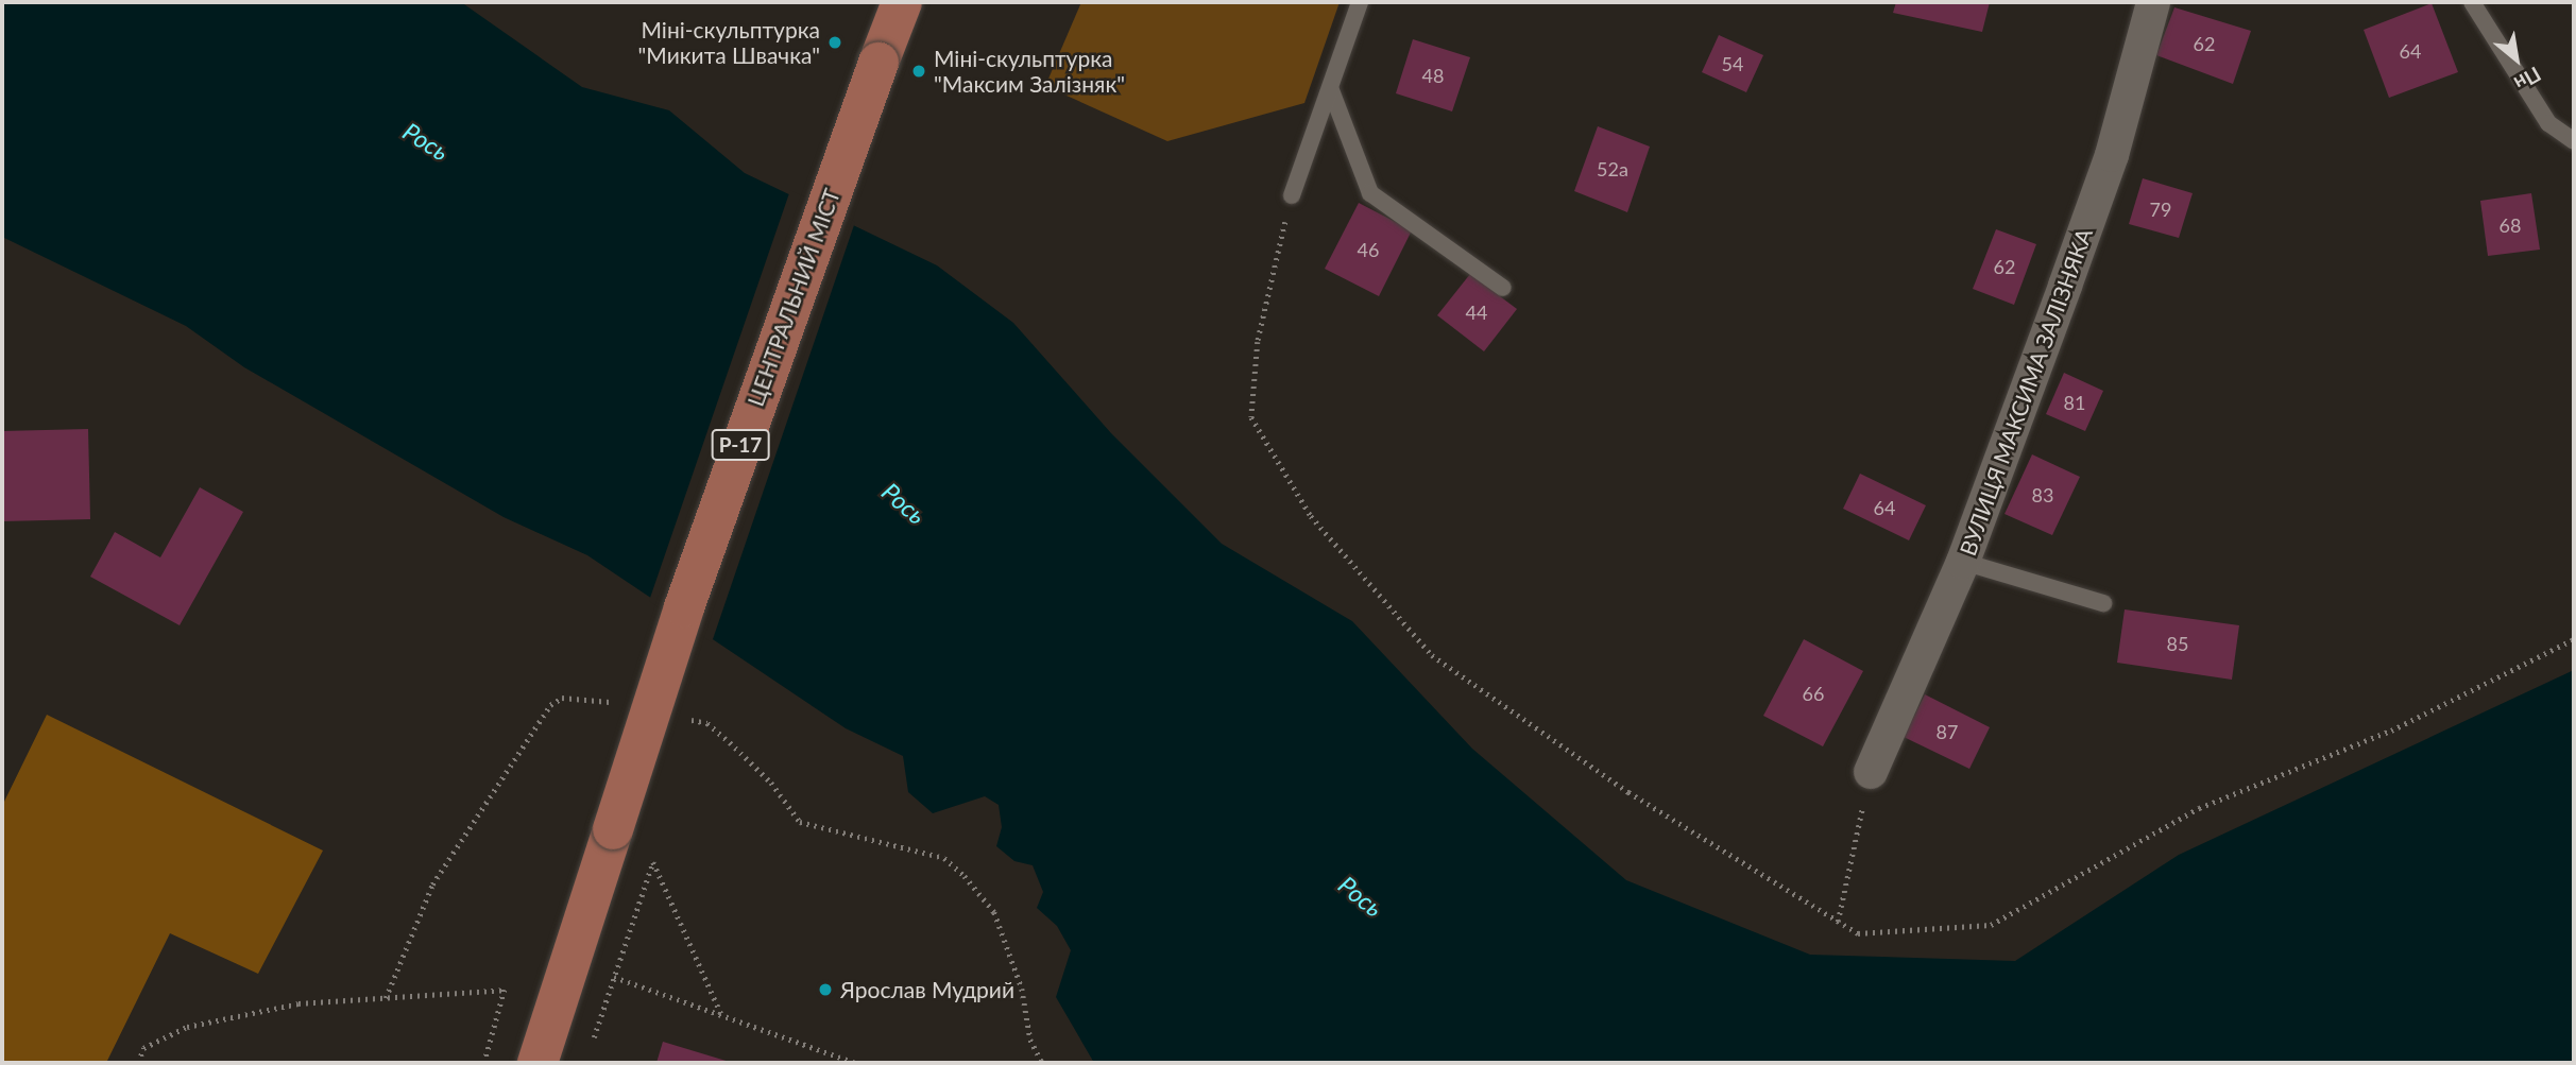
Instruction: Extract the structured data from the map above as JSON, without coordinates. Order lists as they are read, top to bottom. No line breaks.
{"streets":{"main road":["ЦЕНТРАЛЬНИЙ МІСТ","Р-17"],"street":["ВУЛИЦЯ МАКСИМА ЗАЛІЗНЯКА"]},"water":["Рось"],"places":["Міні-скульптурка \"Микита Швачка\"","Міні-скульптурка \"Максим Залізняк\"","Ярослав Мудрий"],"house_numbers":["62","64","54","48","52а","79","68","46","62","44","81","83","64","85","66","87"],"north":"bottom right"}
